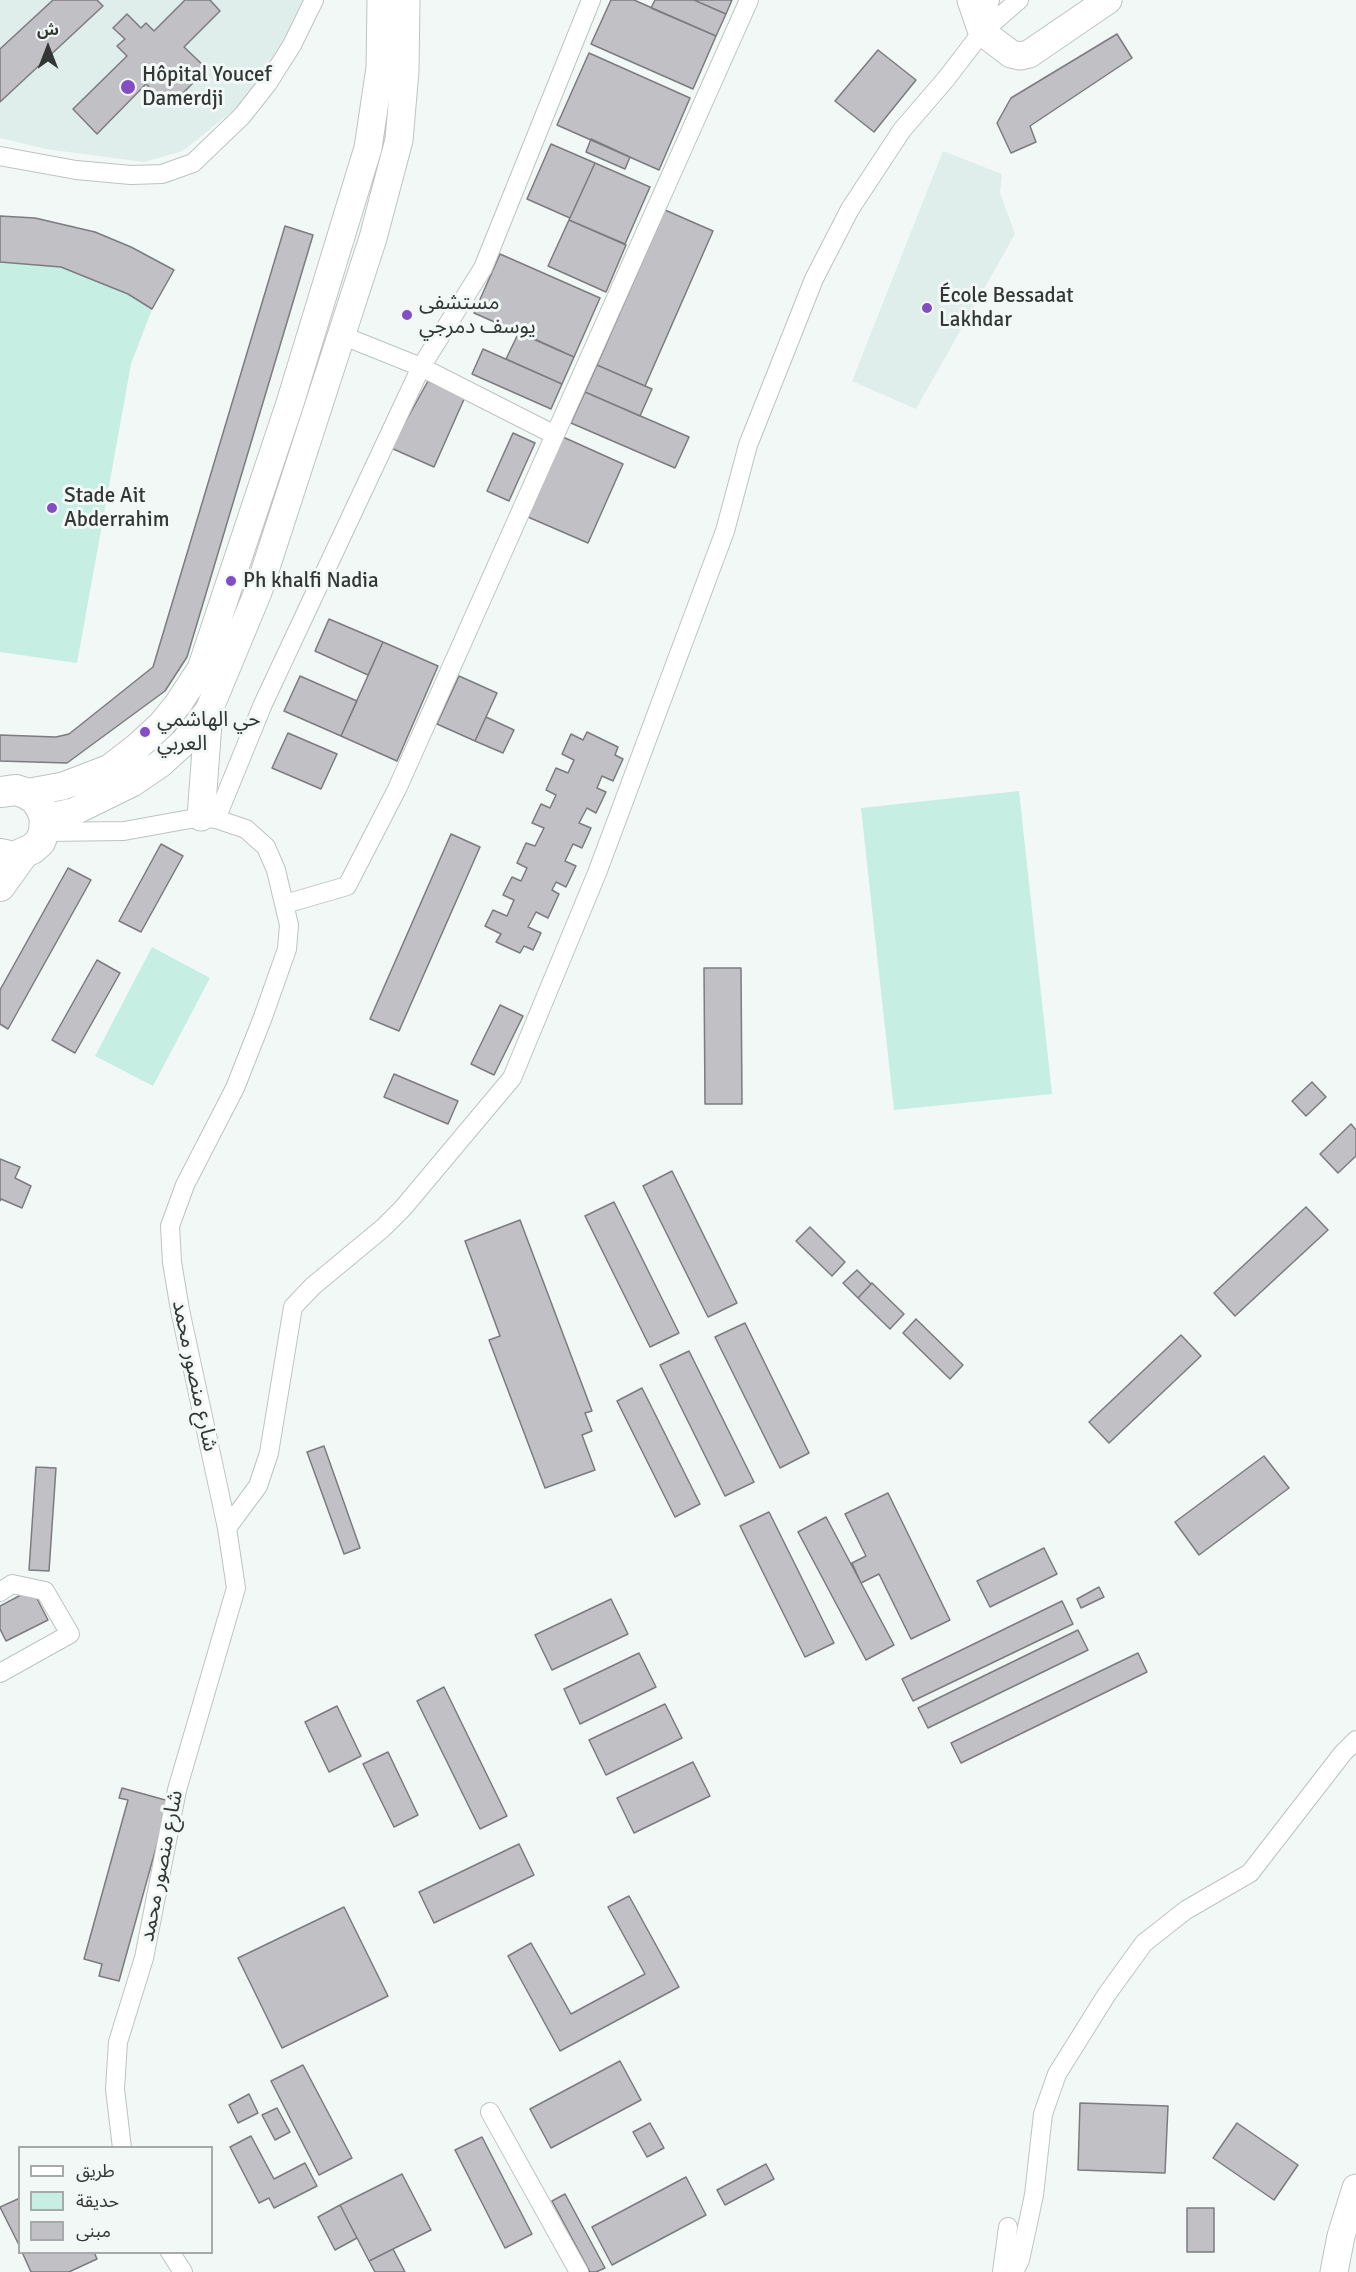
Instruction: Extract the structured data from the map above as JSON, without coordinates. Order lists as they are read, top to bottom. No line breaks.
{"streets":{"street":["شارع منصور محمد"]},"places":["Hôpital Youcef Damerdji","École Bessadat Lakhdar","مستشفى يوسف دمرجي","Stade Ait Abderrahim","Ph khalfi Nadia","حي الهاشمي العربي"],"legend":["طريق","حديقة","مبنى"],"north":"top"}
